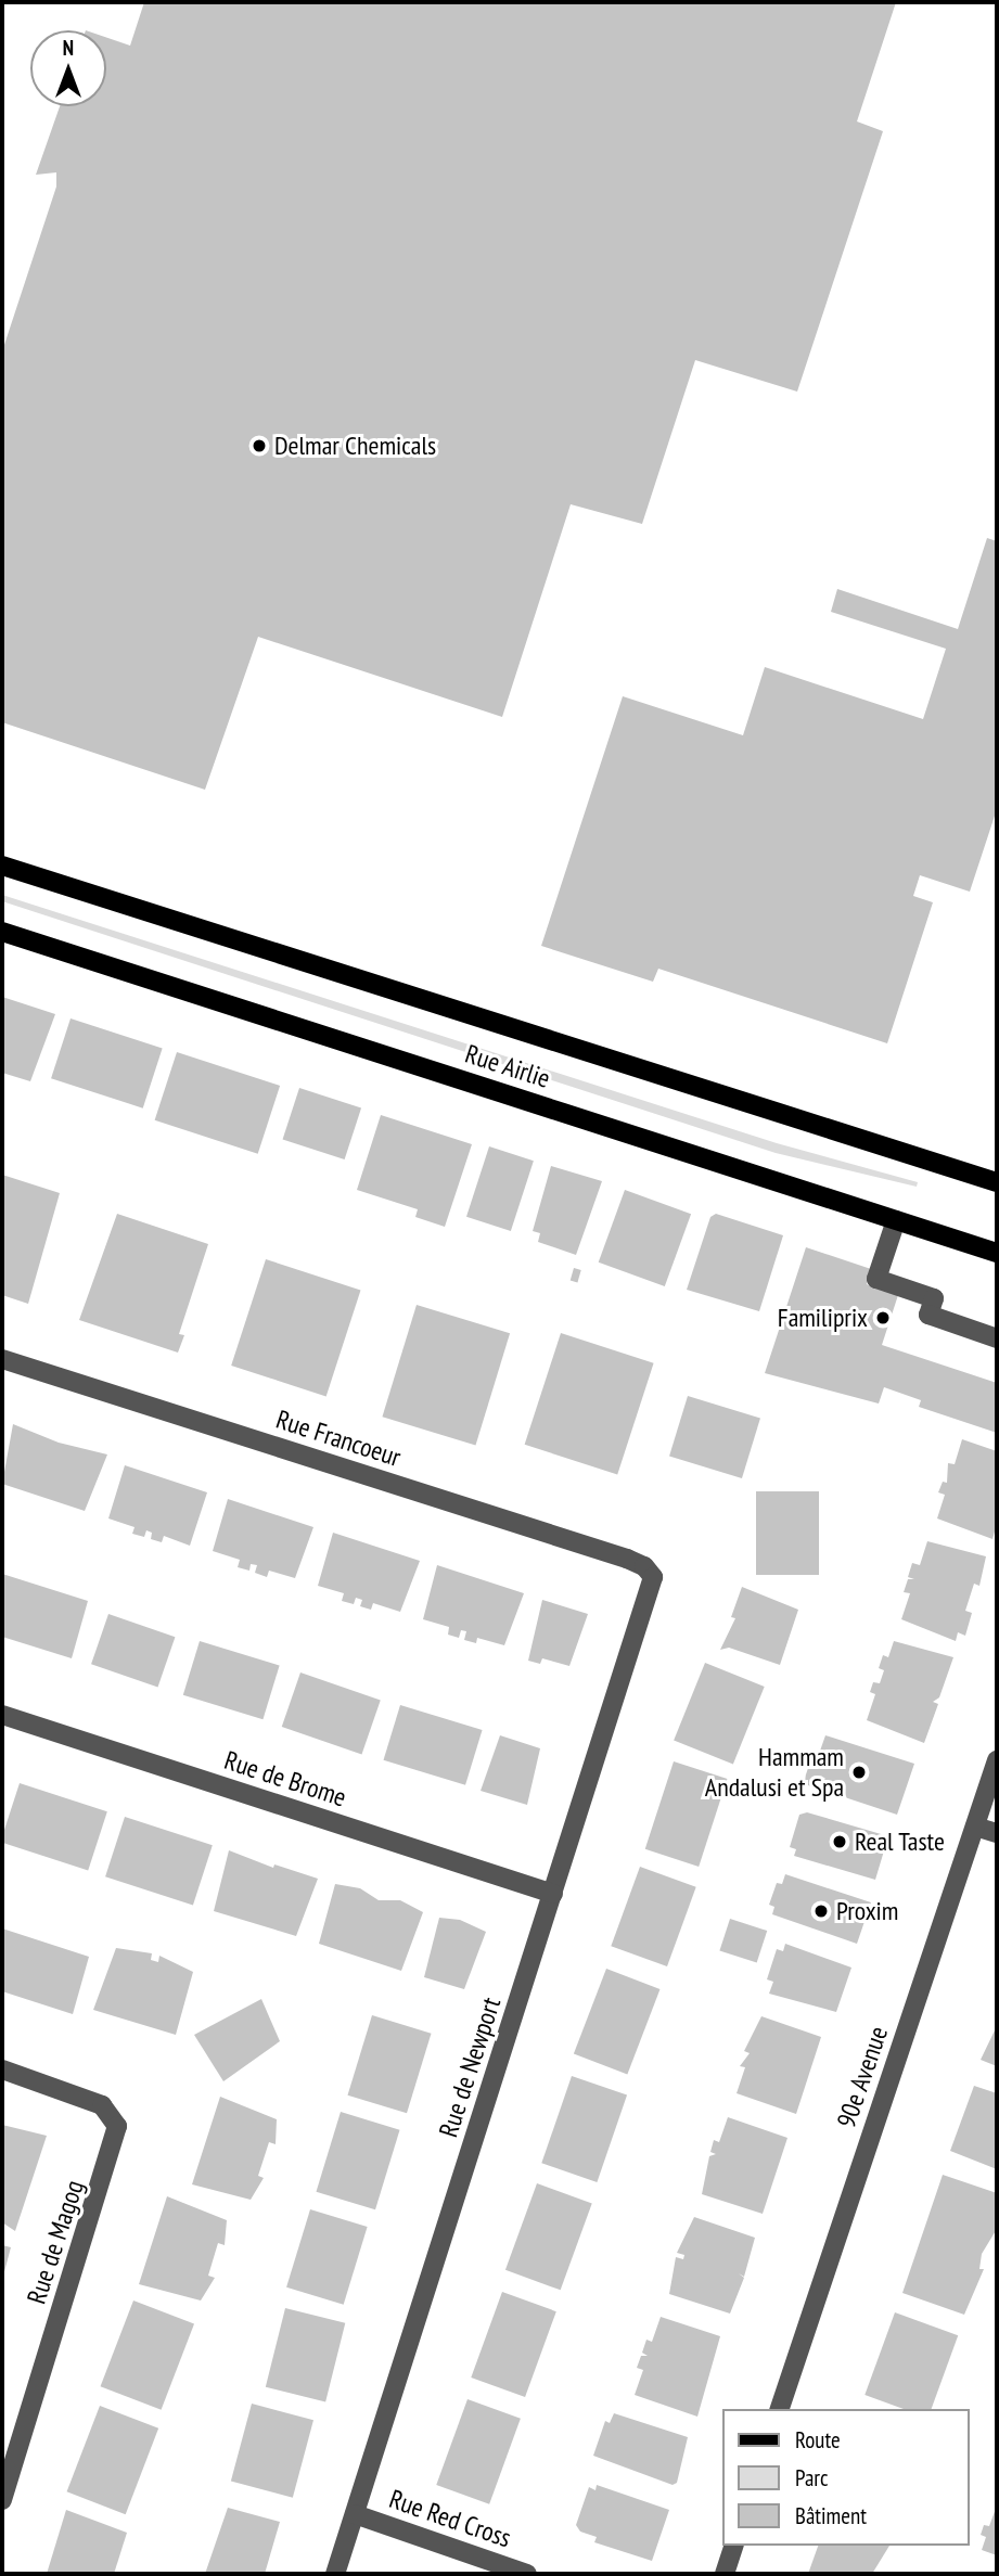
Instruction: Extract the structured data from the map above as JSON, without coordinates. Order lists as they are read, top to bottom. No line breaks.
{"streets":{"main road":["Rue Airlie"],"street":["Rue Francoeur","Rue de Brome","Rue de Newport","90e Avenue","Rue de Magog","Rue Red Cross"]},"crossings":[["Rue Francoeur","Rue de Newport"],["Rue de Brome","Rue de Newport"],["Rue de Newport","Rue Red Cross"]],"places":["Delmar Chemicals","Familiprix","Hammam Andalusi et Spa","Real Taste","Proxim"],"legend":["Route","Parc","Bâtiment"],"north":"top"}
